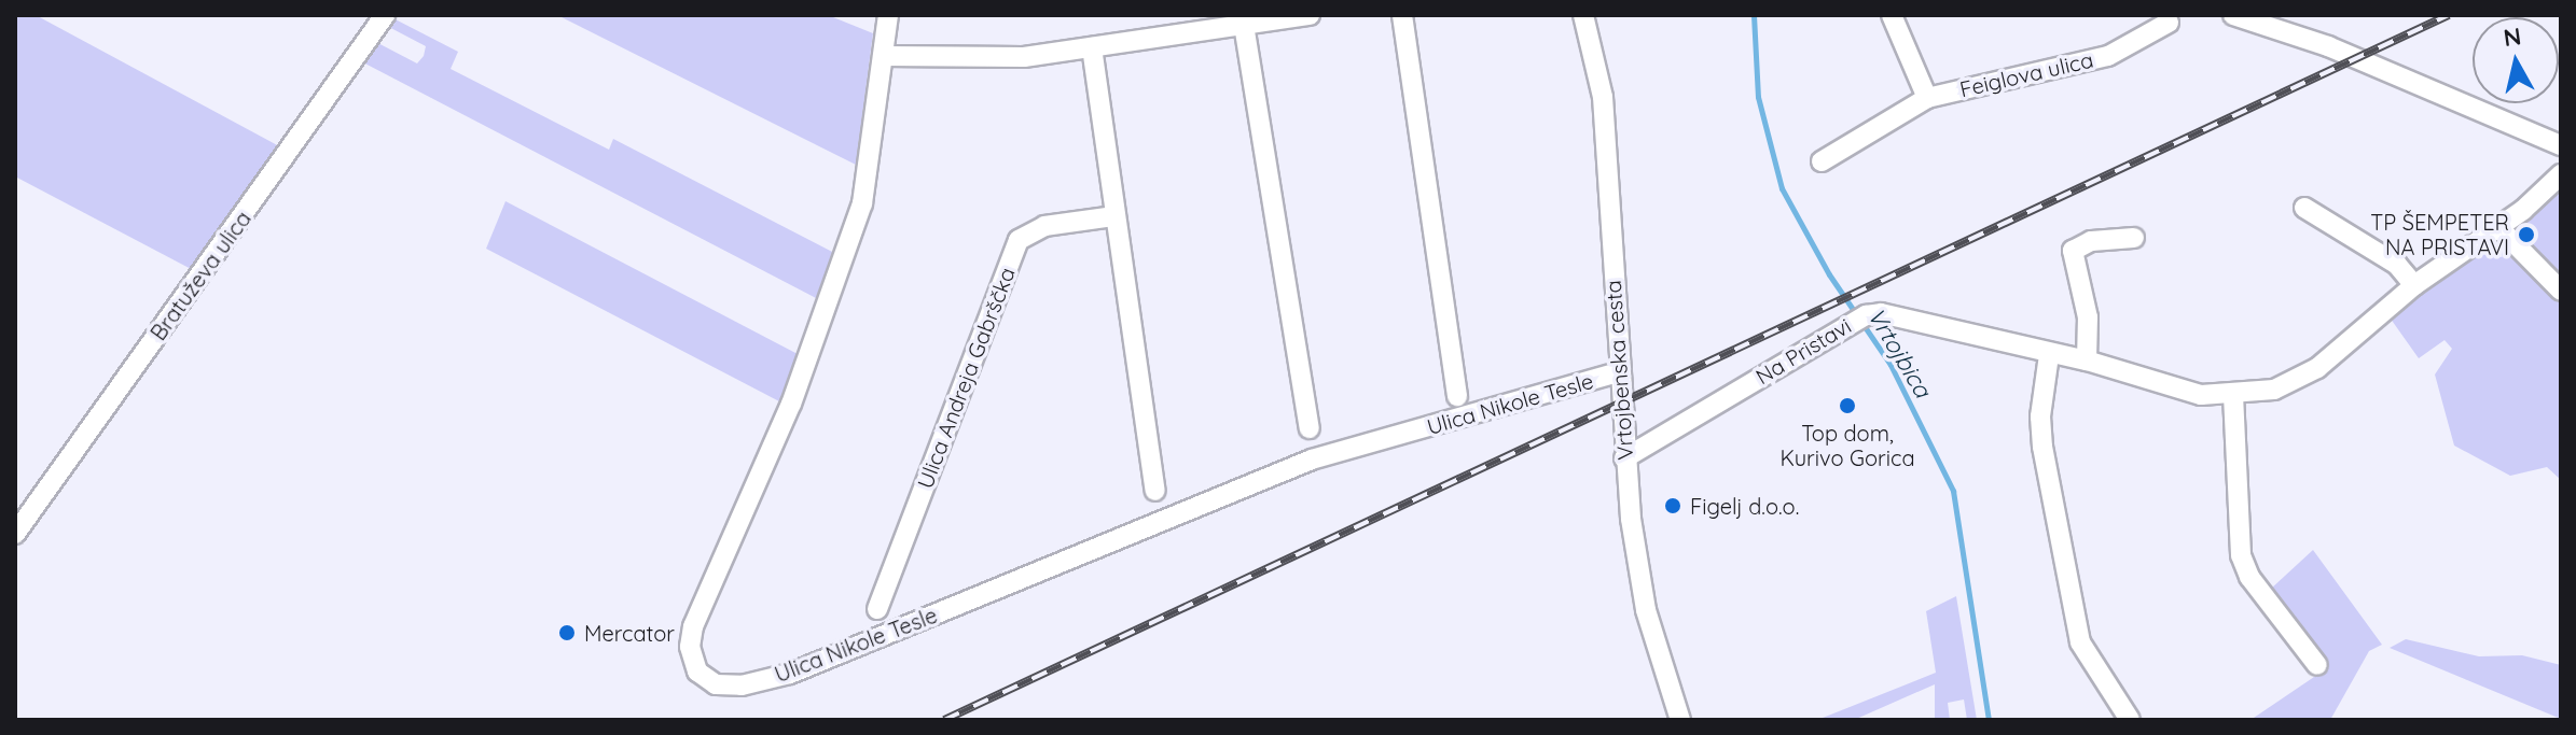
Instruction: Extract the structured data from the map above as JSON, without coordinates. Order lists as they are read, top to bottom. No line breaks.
{"streets":{"street":["Feiglova ulica","Bratuževa ulica","Na Pristavi","Vrtojbenska cesta","Ulica Andreja Gabrščka","Ulica Nikole Tesle"]},"crossings":[["Na Pristavi","Vrtojbenska cesta"],["Vrtojbenska cesta","Ulica Nikole Tesle"]],"water":["Vrtojbica"],"places":["TP ŠEMPETER NA PRISTAVI","Top dom, Kurivo Gorica","Figelj d.o.o.","Mercator"],"north":"top"}
